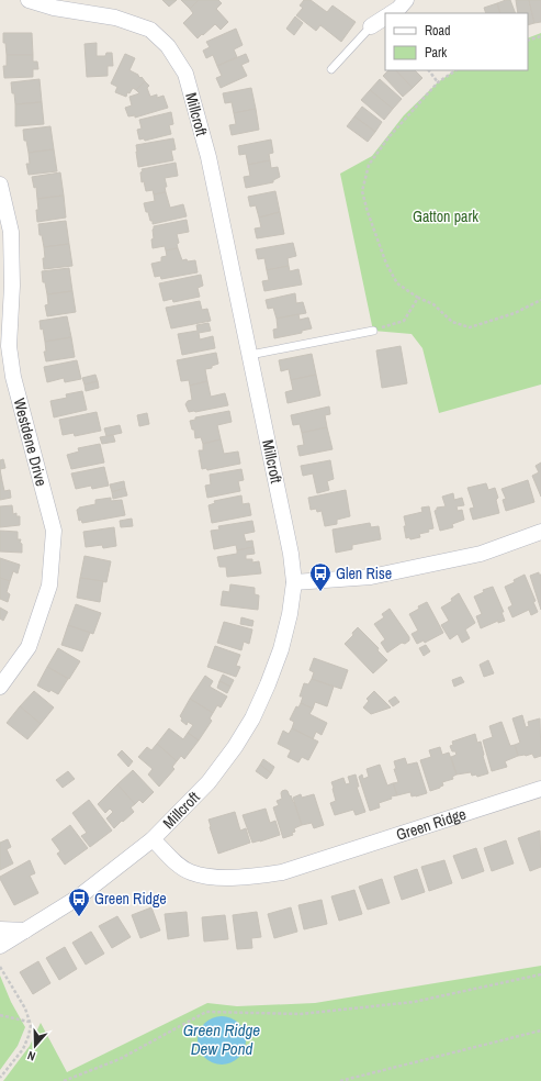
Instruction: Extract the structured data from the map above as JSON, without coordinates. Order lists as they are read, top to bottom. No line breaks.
{"streets":{"street":["Millcroft","Westdene Drive","Green Ridge"]},"crossings":[["Millcroft","Green Ridge"]],"water":["Green Ridge Dew Pond"],"parks":["Gatton park"],"places":{"bus stop":["Glen Rise","Green Ridge"]},"legend":["Road","Park"],"north":"bottom"}
